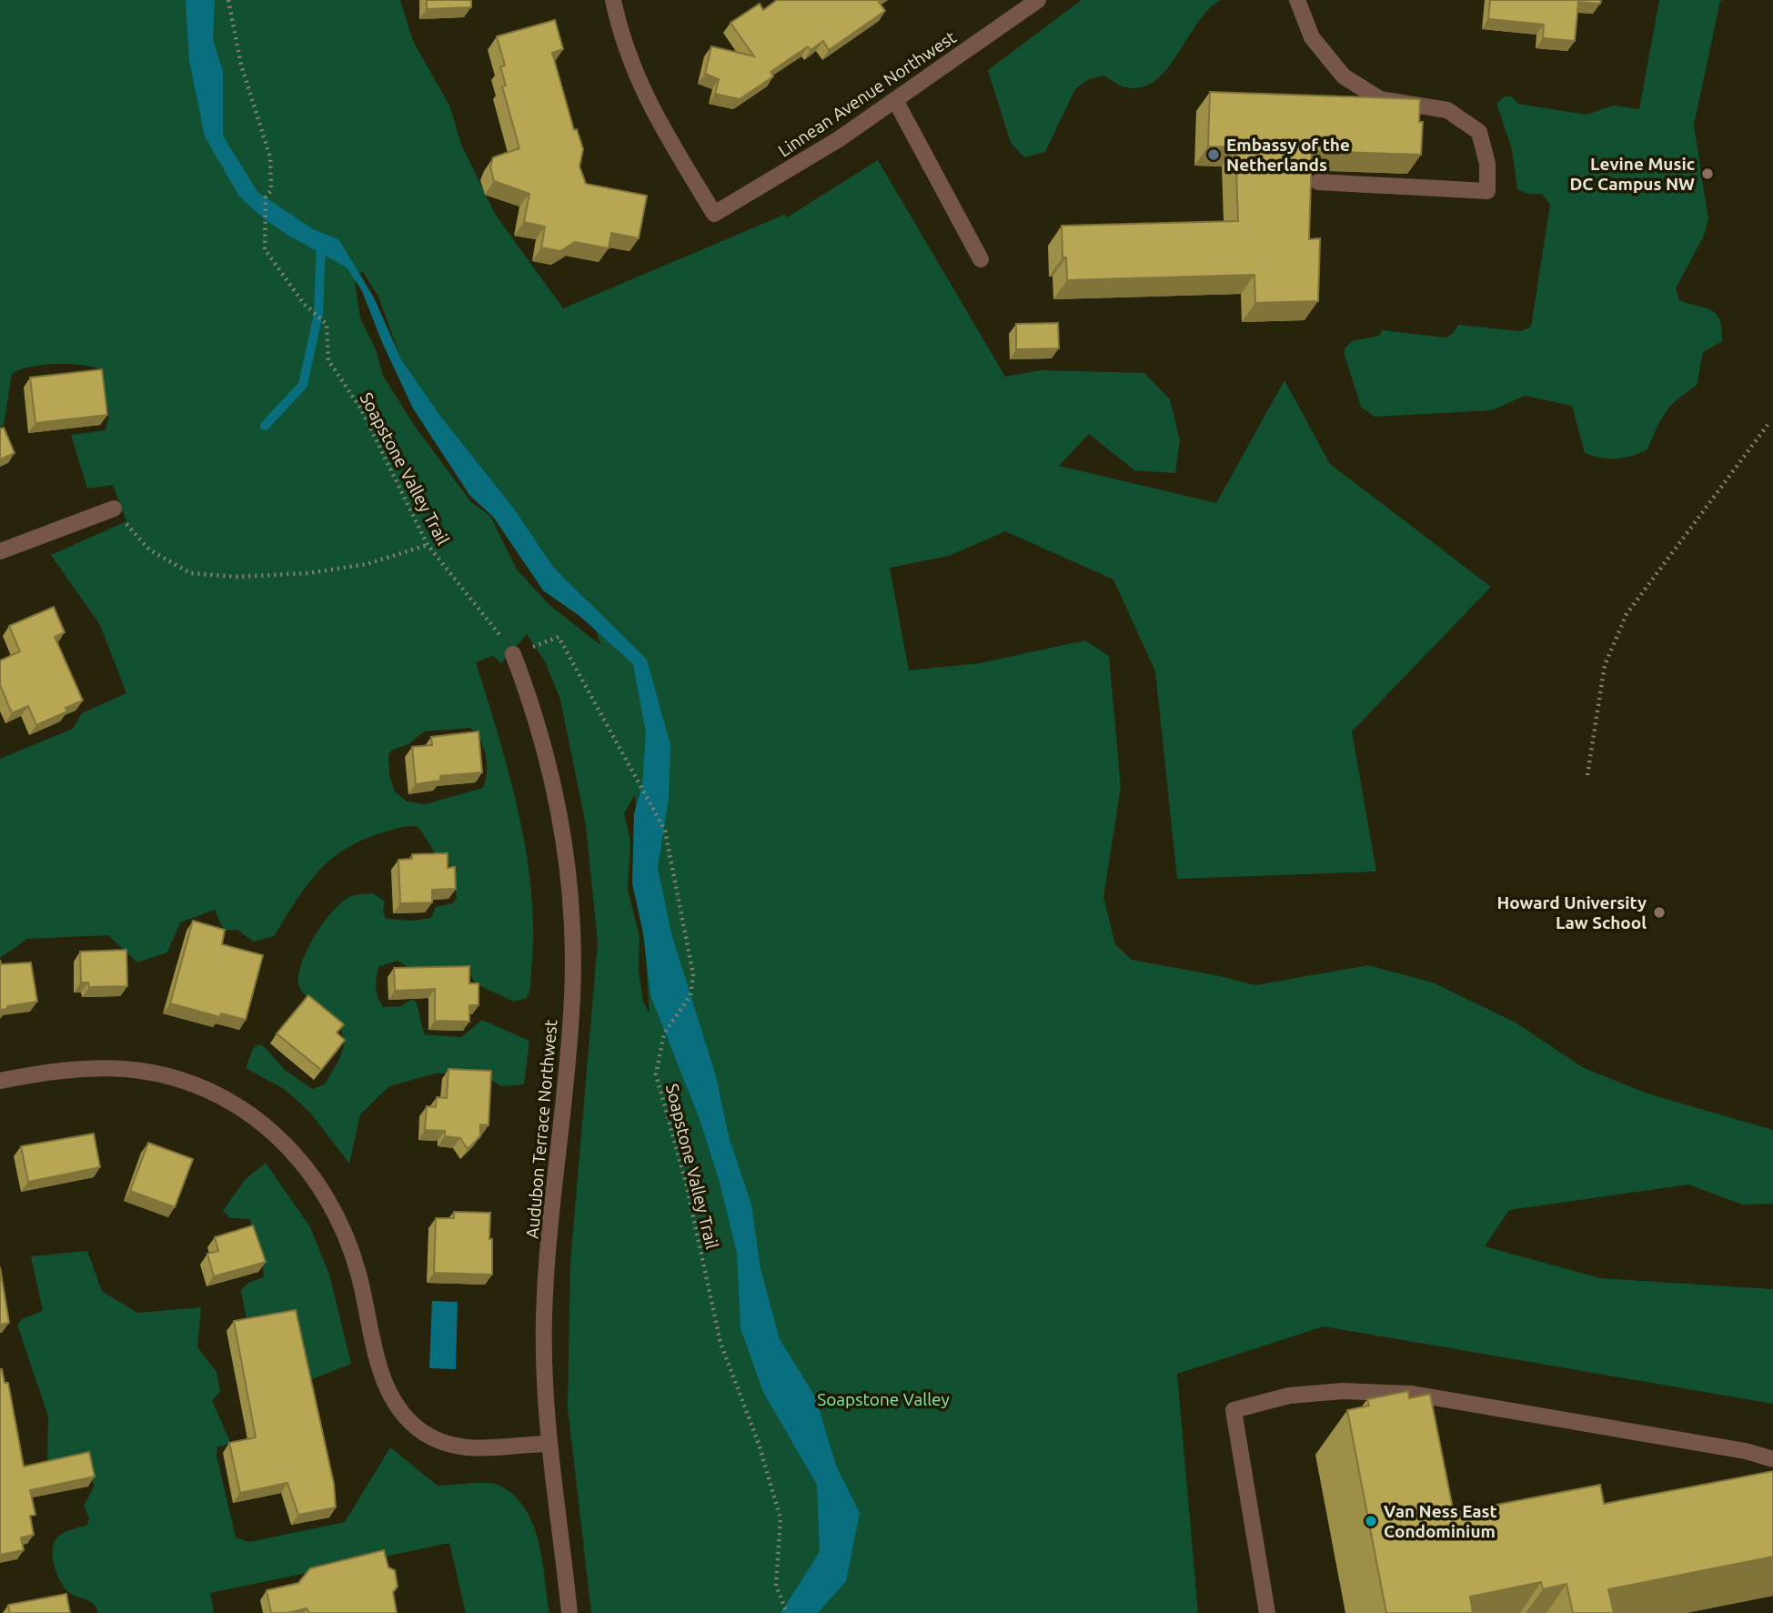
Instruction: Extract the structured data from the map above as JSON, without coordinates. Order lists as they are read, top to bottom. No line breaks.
{"streets":{"street":["Linnean Avenue Northwest","Audubon Terrace Northwest"],"path":["Soapstone Valley Trail"]},"crossings":[["Soapstone Valley Trail","Audubon Terrace Northwest"]],"parks":["Soapstone Valley"],"places":["Embassy of the Netherlands","Levine Music DC Campus NW","Howard University Law School","Van Ness East Condominium"]}
